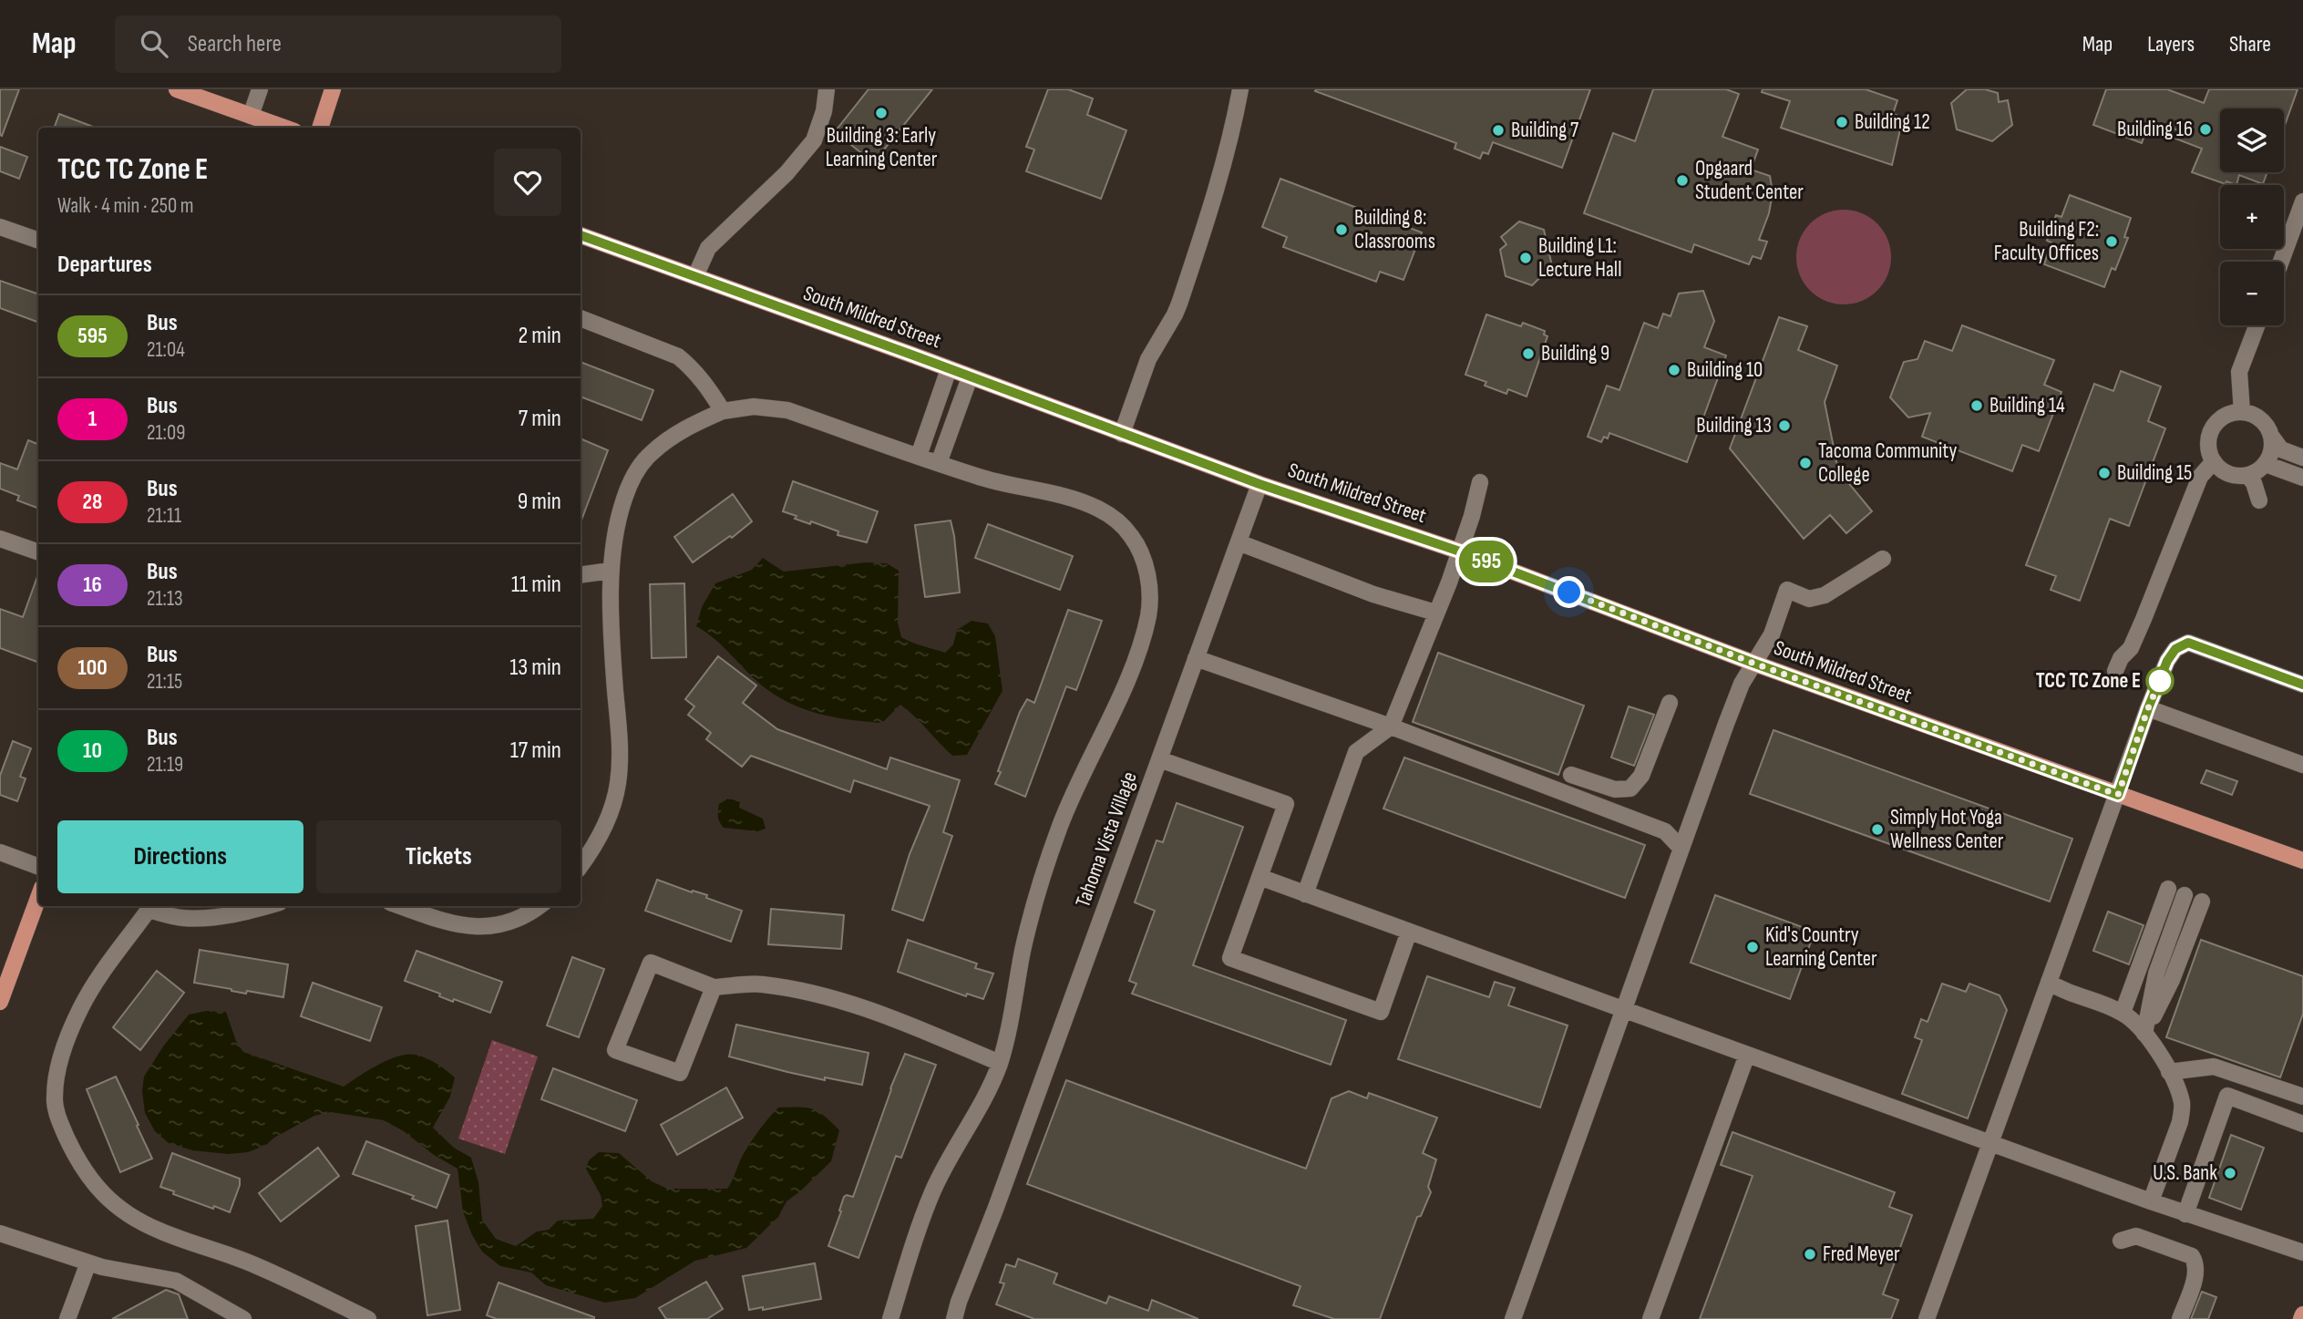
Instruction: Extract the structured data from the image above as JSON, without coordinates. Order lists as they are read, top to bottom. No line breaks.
{"streets":{"main road":["South Mildred Street"],"street":["Tahoma Vista Village"]},"crossings":[["South Mildred Street","Tahoma Vista Village"]],"places":["Building 3: Early Learning Center","Building 12","Building 16","Building 7","Opgaard Student Center","Building 8: Classrooms","Building F2: Faculty Offices","Building L1: Lecture Hall","Building 9","Building 10","Building 14","Building 13","Tacoma Community College","Building 15","TCC TC Zone E","Simply Hot Yoga Wellness Center","Kid's Country Learning Center","U.S. Bank","Fred Meyer"],"lines":["bus line 595"],"page":{"header":"Map","search":"Search here","nav":["Map","Layers","Share"],"on_map":"595","map_buttons":["+","−"],"heading":[["TCC TC Zone E","Walk · 4 min · 250 m"],"Departures"],"list":[{"mark":"595","name":"Bus","note":"21:04","value":"2 min"},{"mark":"1","name":"Bus","note":"21:09","value":"7 min"},{"mark":"28","name":"Bus","note":"21:11","value":"9 min"},{"mark":"16","name":"Bus","note":"21:13","value":"11 min"},{"mark":"100","name":"Bus","note":"21:15","value":"13 min"},{"mark":"10","name":"Bus","note":"21:19","value":"17 min"}],"buttons":["Directions","Tickets"]}}
